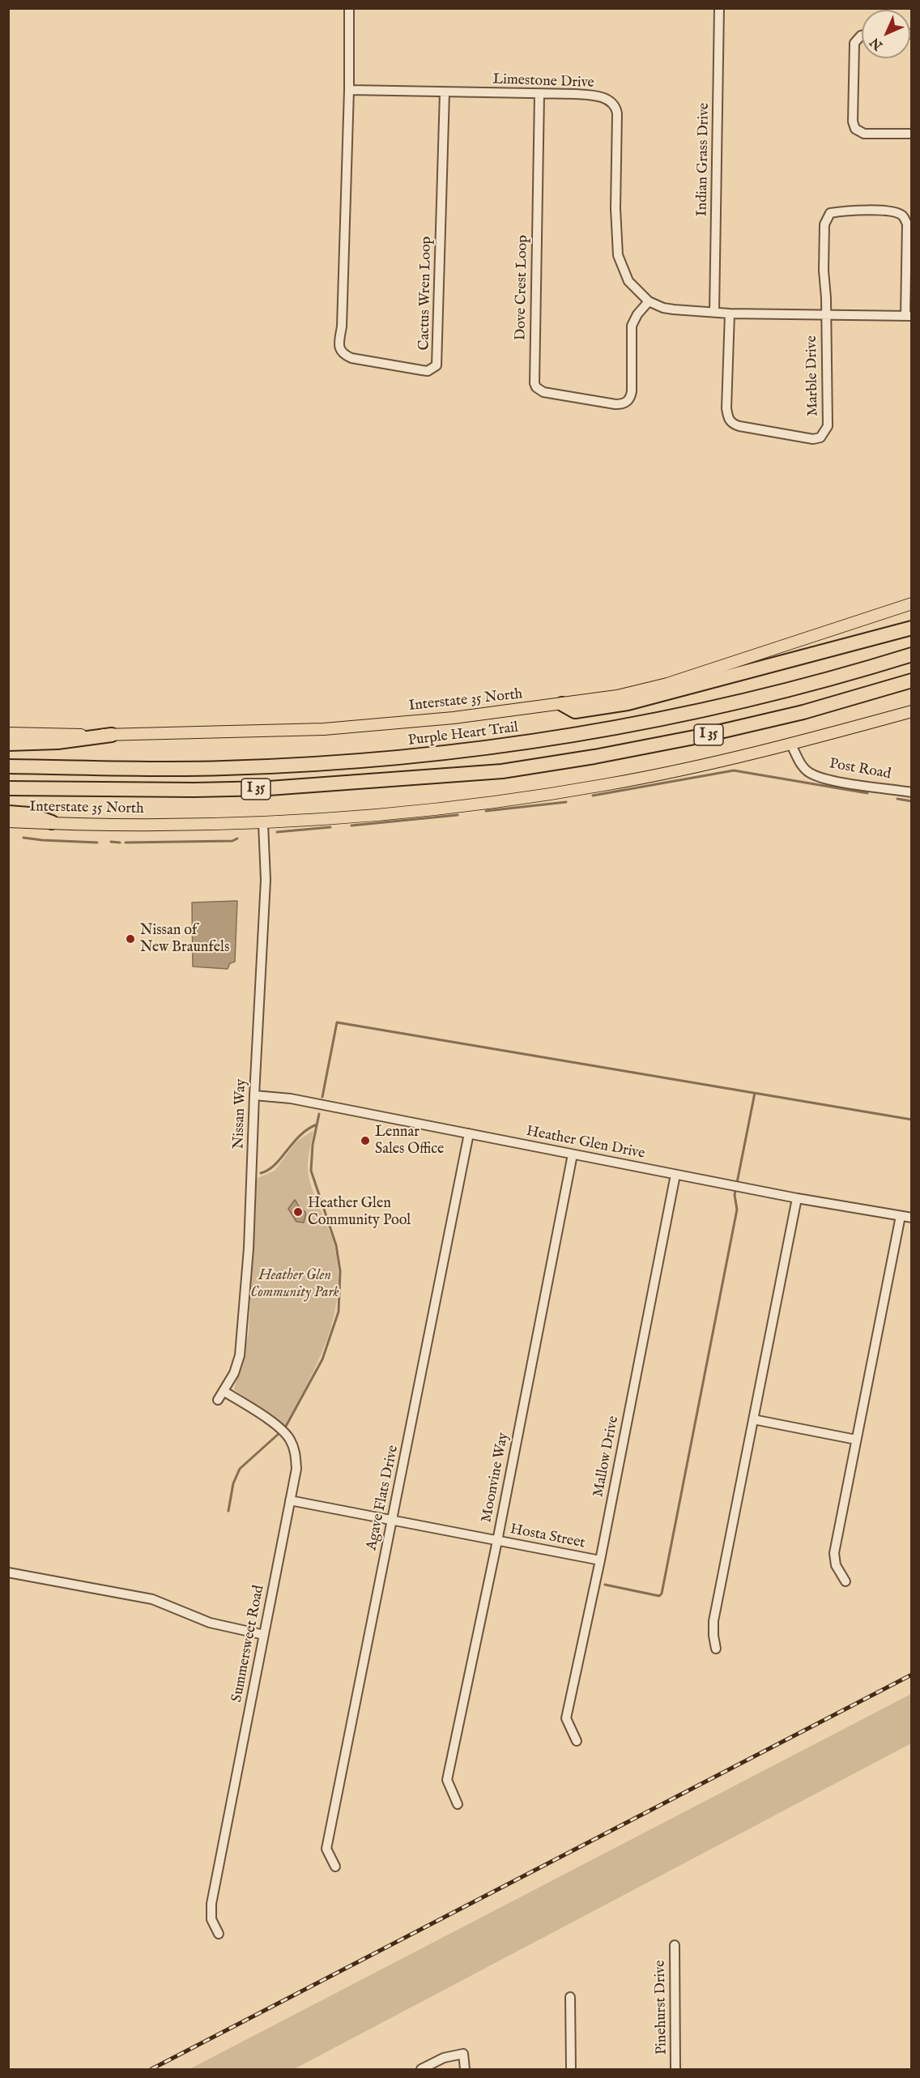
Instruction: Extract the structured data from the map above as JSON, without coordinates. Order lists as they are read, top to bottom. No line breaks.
{"streets":{"highway":["Purple Heart Trail","I 35"],"main road":["Interstate 35 North"],"street":["Limestone Drive","Indian Grass Drive","Dove Crest Loop","Cactus Wren Loop","Marble Drive","Post Road","Nissan Way","Heather Glen Drive","Mallow Drive","Moonvine Way","Agave Flats Drive","Hosta Street","Summersweet Road","Pinehurst Drive"]},"crossings":[["Limestone Drive","Indian Grass Drive"],["Limestone Drive","Dove Crest Loop"],["Limestone Drive","Cactus Wren Loop"],["Limestone Drive","Marble Drive"],["Interstate 35 North","Post Road"],["Interstate 35 North","Nissan Way"],["Nissan Way","Heather Glen Drive"],["Nissan Way","Summersweet Road"],["Heather Glen Drive","Mallow Drive"],["Heather Glen Drive","Moonvine Way"],["Heather Glen Drive","Agave Flats Drive"],["Mallow Drive","Hosta Street"],["Moonvine Way","Hosta Street"],["Agave Flats Drive","Hosta Street"],["Hosta Street","Summersweet Road"]],"parks":["Heather Glen Community Park"],"places":["Nissan of New Braunfels","Lennar Sales Office","Heather Glen Community Pool"],"north":"bottom left"}
